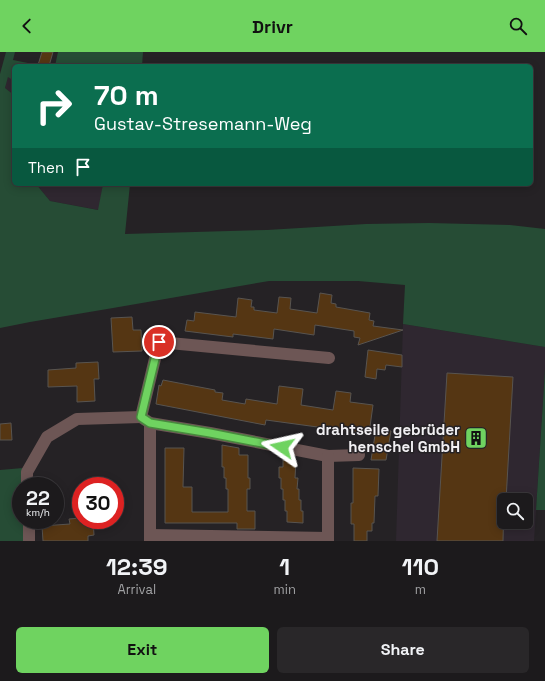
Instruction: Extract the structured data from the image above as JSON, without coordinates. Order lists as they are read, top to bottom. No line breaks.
{"places":{"building":["drahtseile gebrüder henschel GmbH"]},"page":{"header":"Drivr","turn":["70 m","Gustav-Stresemann-Weg"],"then":"Then","speed":"22 km/h","limit":"30","eta":["12:39","Arrival","1","min","110","m"],"buttons":["Exit","Share"]}}
